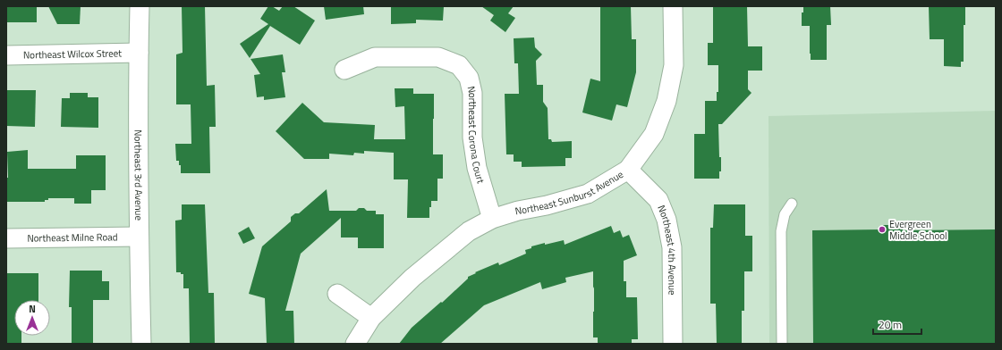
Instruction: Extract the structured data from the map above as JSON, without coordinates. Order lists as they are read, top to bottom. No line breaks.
{"streets":{"street":["Northeast Wilcox Street","Northeast Corona Court","Northeast 3rd Avenue","Northeast Sunburst Avenue","Northeast Milne Road","Northeast 4th Avenue"]},"crossings":[["Northeast Wilcox Street","Northeast 3rd Avenue"],["Northeast Corona Court","Northeast Sunburst Avenue"],["Northeast 3rd Avenue","Northeast Milne Road"],["Northeast Sunburst Avenue","Northeast 4th Avenue"]],"places":["Evergreen Middle School"],"scale_bar":"20 m","north":"top"}
